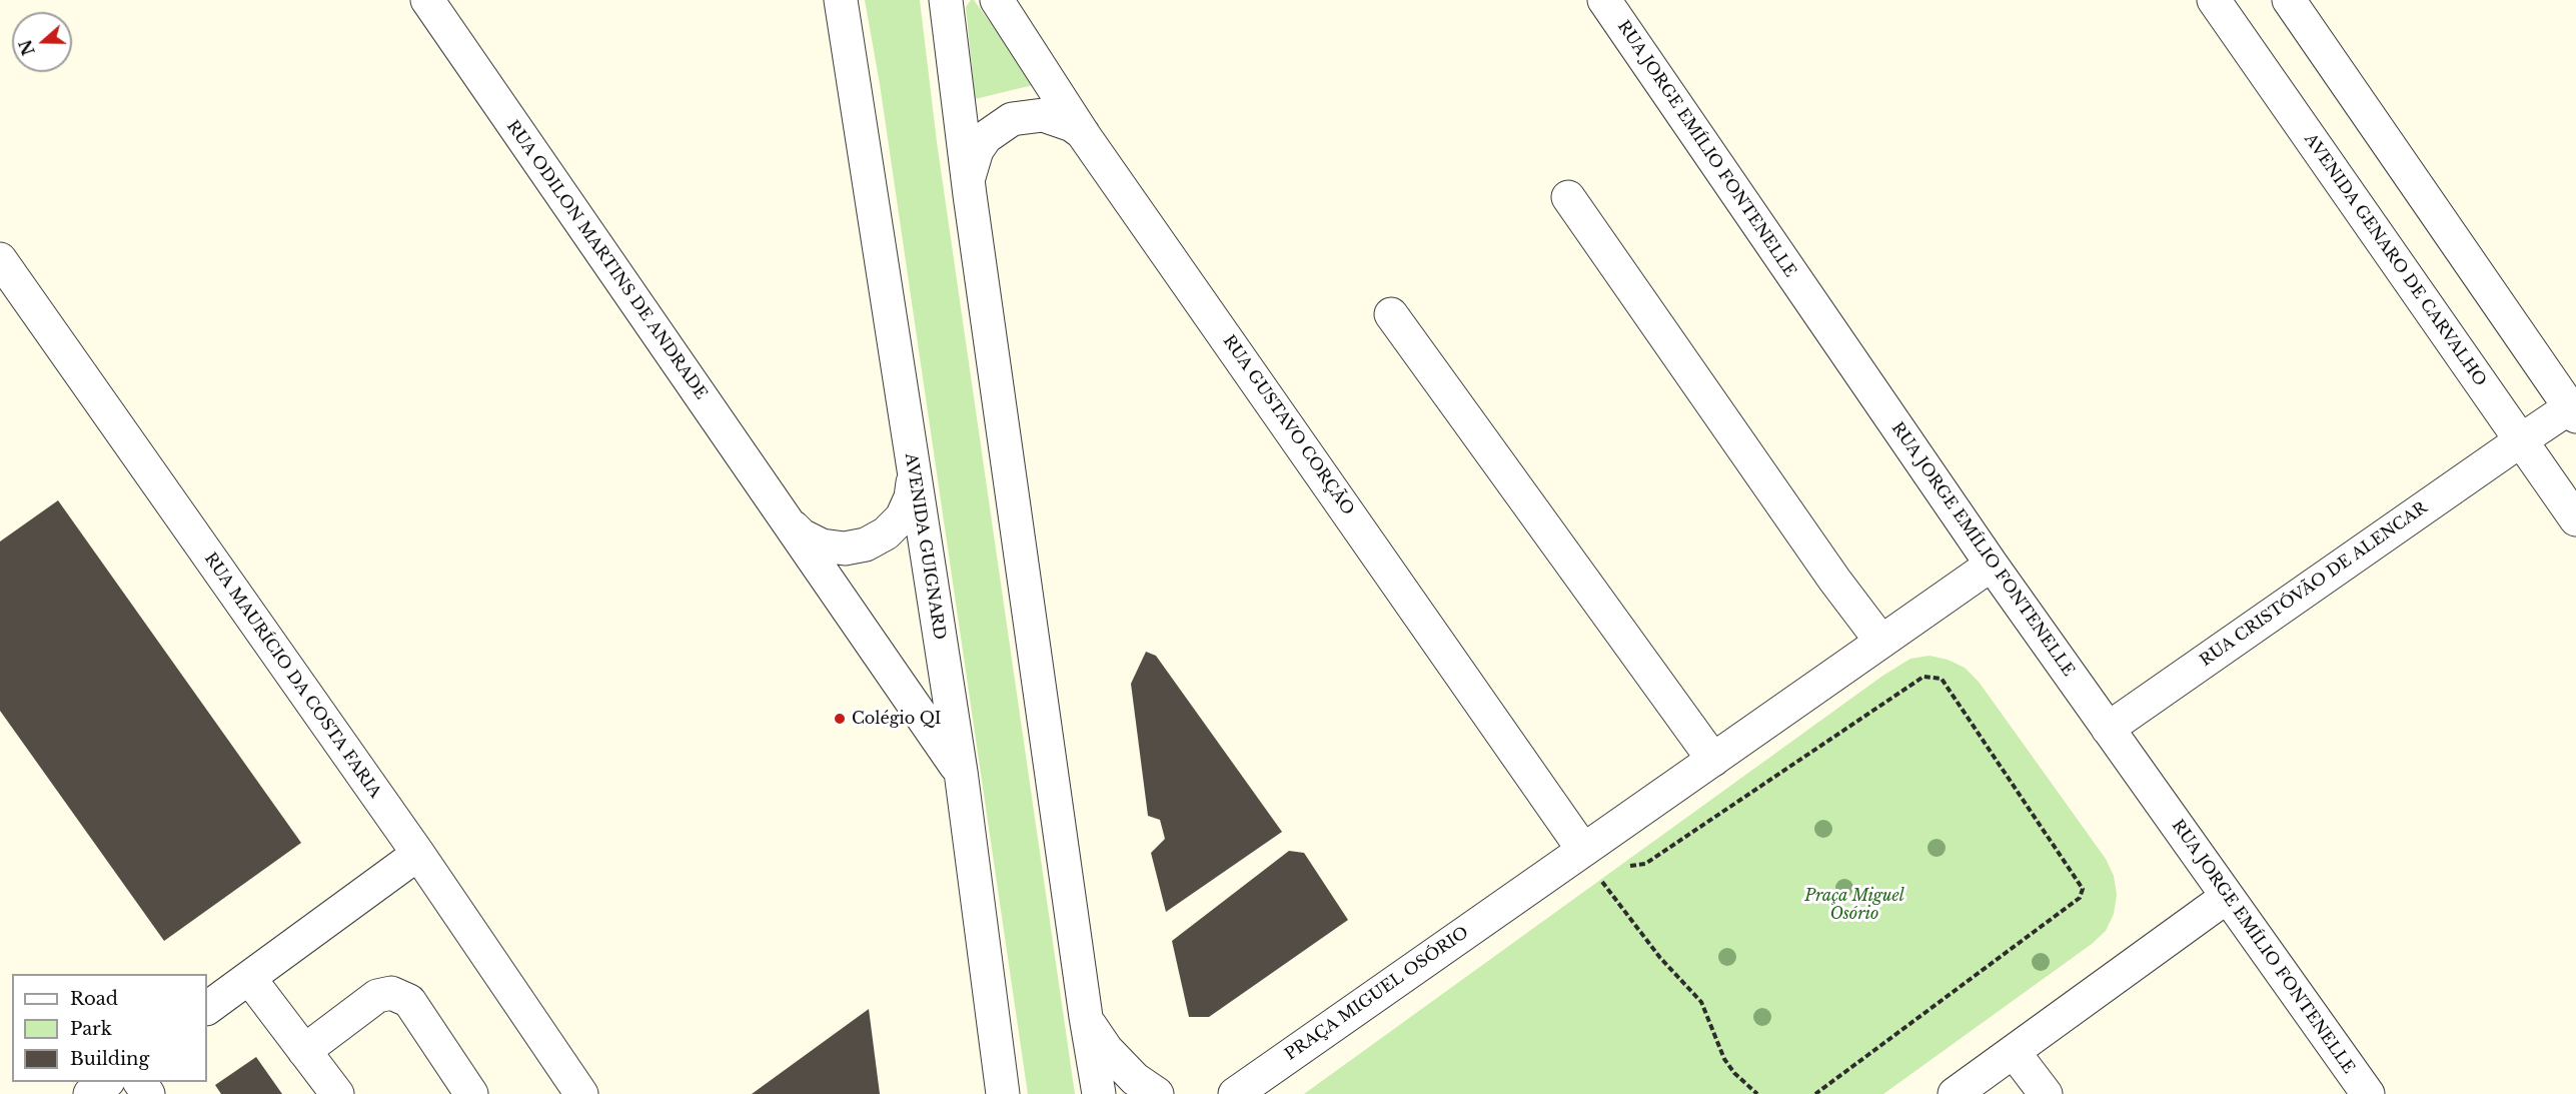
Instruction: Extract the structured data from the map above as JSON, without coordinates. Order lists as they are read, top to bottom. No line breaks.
{"streets":{"street":["RUA JORGE EMÍLIO FONTENELLE","RUA ODILON MARTINS DE ANDRADE","AVENIDA GENARO DE CARVALHO","RUA GUSTAVO CORÇÃO","AVENIDA GUIGNARD","RUA CRISTÓVÃO DE ALENCAR","RUA MAURÍCIO DA COSTA FARIA","PRAÇA MIGUEL OSÓRIO"]},"crossings":[["RUA JORGE EMÍLIO FONTENELLE","RUA CRISTÓVÃO DE ALENCAR"],["RUA JORGE EMÍLIO FONTENELLE","PRAÇA MIGUEL OSÓRIO"],["RUA ODILON MARTINS DE ANDRADE","AVENIDA GUIGNARD"],["AVENIDA GENARO DE CARVALHO","RUA CRISTÓVÃO DE ALENCAR"],["RUA GUSTAVO CORÇÃO","PRAÇA MIGUEL OSÓRIO"]],"parks":["Praça Miguel Osório"],"places":["Colégio QI"],"legend":["Road","Park","Building"],"north":"left"}
